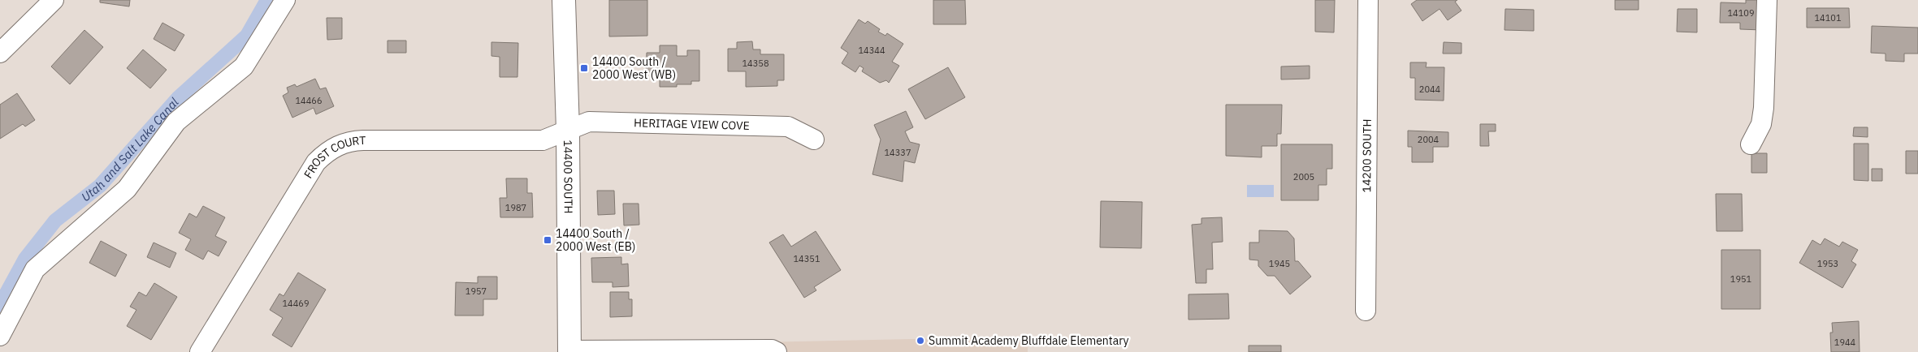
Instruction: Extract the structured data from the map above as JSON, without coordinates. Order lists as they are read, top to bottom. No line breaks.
{"streets":{"main road":["14400 SOUTH"],"street":["HERITAGE VIEW COVE","14200 SOUTH","FROST COURT"]},"crossings":[["HERITAGE VIEW COVE","FROST COURT"],["HERITAGE VIEW COVE","14400 SOUTH"],["FROST COURT","14400 SOUTH"]],"water":["Utah and Salt Lake Canal"],"places":{"transit":["14400 South / 2000 West (WB)","14400 South / 2000 West (EB)"],"other":["Summit Academy Bluffdale Elementary"]},"house_numbers":["14109","14101","14344","14358","2044","14466","2004","14337","2005","1987","14351","1945","1953","1951","1957","14469","1944"]}
